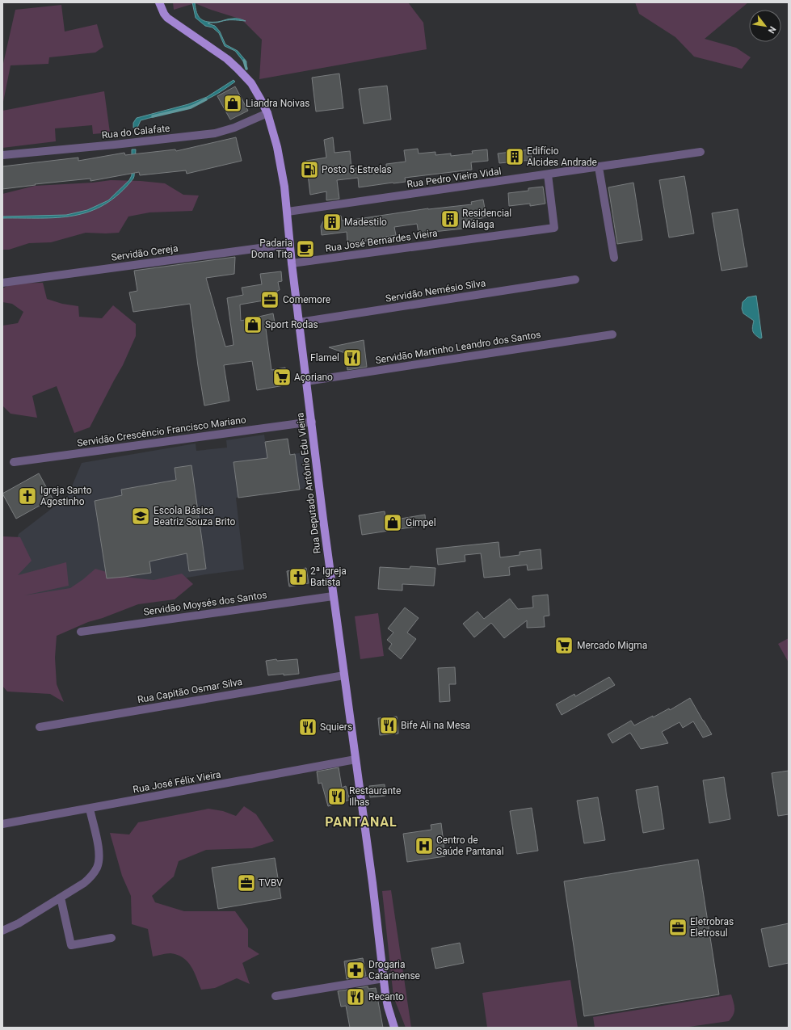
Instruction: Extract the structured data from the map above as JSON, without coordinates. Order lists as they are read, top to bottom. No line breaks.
{"streets":{"main road":["Rua Deputado Antônio Edu Vieira"],"street":["Rua do Calafate","Rua Pedro Vieira Vidal","Rua José Bernardes Vieira","Servidão Cereja","Servidão Nemésio Silva","Servidão Martinho Leandro dos Santos","Servidão Crescêncio Francisco Mariano","Servidão Moysés dos Santos","Rua Capitão Osmar Silva","Rua José Félix Vieira"]},"crossings":[["Rua do Calafate","Rua Deputado Antônio Edu Vieira"],["Rua Pedro Vieira Vidal","Rua José Bernardes Vieira"],["Rua Pedro Vieira Vidal","Rua Deputado Antônio Edu Vieira"],["Rua José Bernardes Vieira","Rua Deputado Antônio Edu Vieira"],["Servidão Cereja","Rua Deputado Antônio Edu Vieira"],["Servidão Nemésio Silva","Rua Deputado Antônio Edu Vieira"],["Servidão Martinho Leandro dos Santos","Rua Deputado Antônio Edu Vieira"],["Servidão Crescêncio Francisco Mariano","Rua Deputado Antônio Edu Vieira"],["Rua Deputado Antônio Edu Vieira","Servidão Moysés dos Santos"],["Rua Deputado Antônio Edu Vieira","Rua Capitão Osmar Silva"],["Rua Deputado Antônio Edu Vieira","Rua José Félix Vieira"]],"districts":["PANTANAL"],"places":{"shop":["Liandra Noivas","Sport Rodas","Gimpel"],"building":["Edifício Alcides Andrade","Residencial Málaga","Madestilo"],"fuel station":["Posto 5 Estrelas"],"cafe":["Padaria Dona Tita"],"office":["Comemore","TVBV","Eletrobras Eletrosul"],"restaurant":["Flamel","Bife Ali na Mesa","Squiers","Restaurante Ilhas","Recanto"],"supermarket":["Açoriano","Mercado Migma"],"church":["Igreja Santo Agostinho","2ª Igreja Batista"],"school or university":["Escola Básica Beatriz Souza Brito"],"hospital":["Centro de Saúde Pantanal"],"pharmacy":["Drogaria Catarinense"]},"north":"bottom right"}
